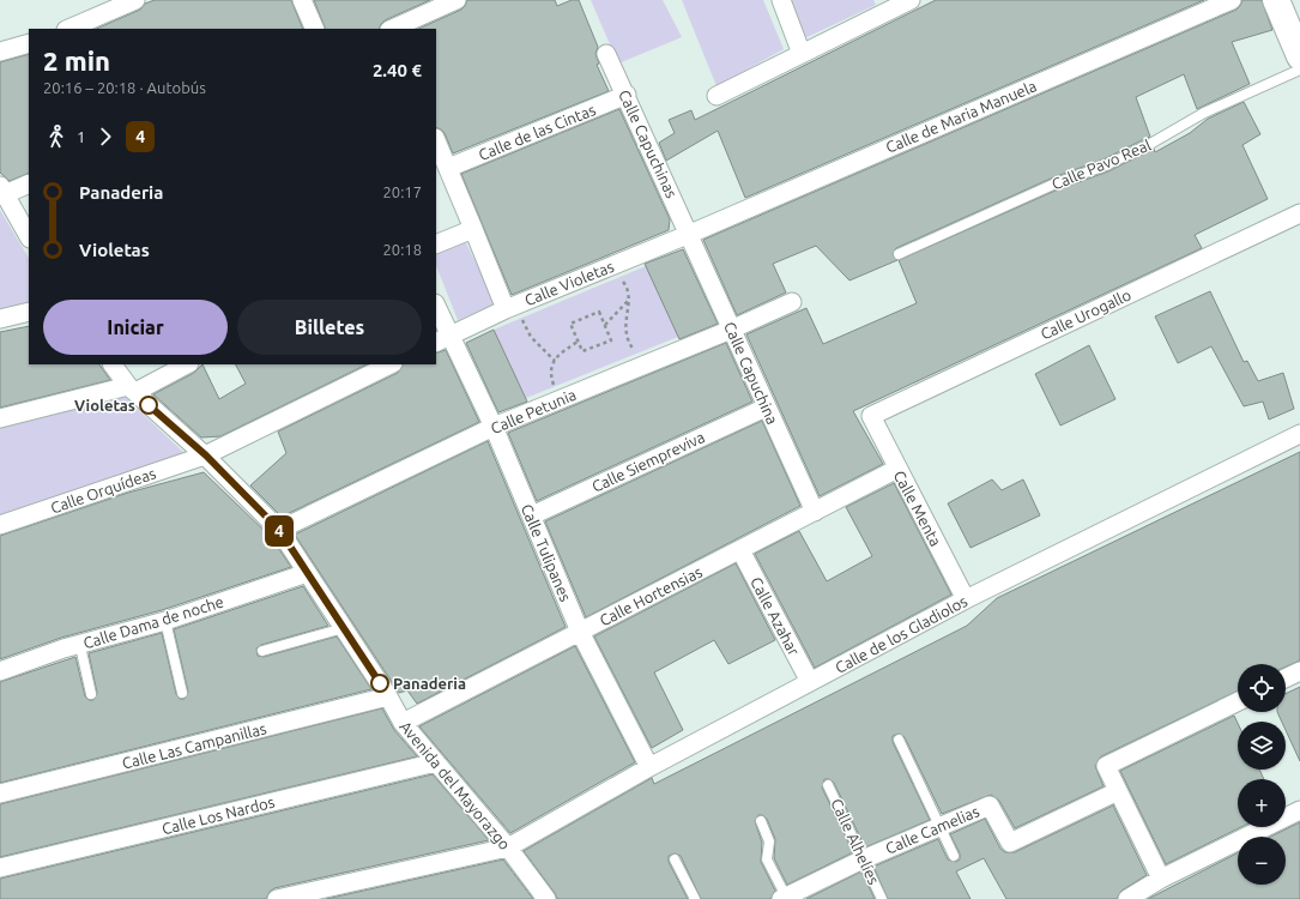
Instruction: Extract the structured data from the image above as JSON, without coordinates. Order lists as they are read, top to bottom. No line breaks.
{"streets":{"street":["Calle de Maria Manuela","Calle de las Cintas","Calle Capuchinas","Calle Violetas","Calle Urogallo","Calle Capuchina","Calle Petunia","Calle Siempreviva","Calle Orquídeas","Calle Menta","Calle Tulipanes","Calle Hortensias","Calle Azahar","Calle Dama de noche","Calle de los Gladiolos","Calle Las Campanillas","Avenida del Mayorazgo","Calle Los Nardos","Calle Camelias"],"lane":["Calle Pavo Real","Calle Alhelíes"]},"crossings":[["Calle de Maria Manuela","Calle Capuchinas"],["Calle de Maria Manuela","Calle Violetas"],["Calle de Maria Manuela","Calle Capuchina"],["Calle de las Cintas","Calle Capuchinas"],["Calle Capuchinas","Calle Violetas"],["Calle Capuchinas","Calle Capuchina"],["Calle Violetas","Calle Capuchina"],["Calle Violetas","Calle Tulipanes"],["Calle Urogallo","Calle Menta"],["Calle Capuchina","Calle Petunia"],["Calle Capuchina","Calle Siempreviva"],["Calle Capuchina","Calle Hortensias"],["Calle Petunia","Calle Tulipanes"],["Calle Petunia","Avenida del Mayorazgo"],["Calle Siempreviva","Calle Tulipanes"],["Calle Orquídeas","Avenida del Mayorazgo"],["Calle Menta","Calle Hortensias"],["Calle Menta","Calle de los Gladiolos"],["Calle Tulipanes","Calle Hortensias"],["Calle Tulipanes","Calle de los Gladiolos"],["Calle Hortensias","Calle Azahar"],["Calle Hortensias","Avenida del Mayorazgo"],["Calle Azahar","Calle de los Gladiolos"],["Calle Dama de noche","Avenida del Mayorazgo"],["Calle de los Gladiolos","Avenida del Mayorazgo"],["Calle Las Campanillas","Avenida del Mayorazgo"],["Avenida del Mayorazgo","Calle Los Nardos"],["Calle Camelias","Calle Alhelíes"]],"places":["Violetas","Panaderia"],"lines":["bus line 4"],"page":{"on_map":"4","heading":["2 min","20:16 – 20:18 · Autobús","2.40 €"],"legs":["1","4"],"list":[{"name":"Panaderia","value":"20:17"},{"name":"Violetas","value":"20:18"}],"buttons":["Iniciar","Billetes"],"map_buttons":["+","−"]}}
